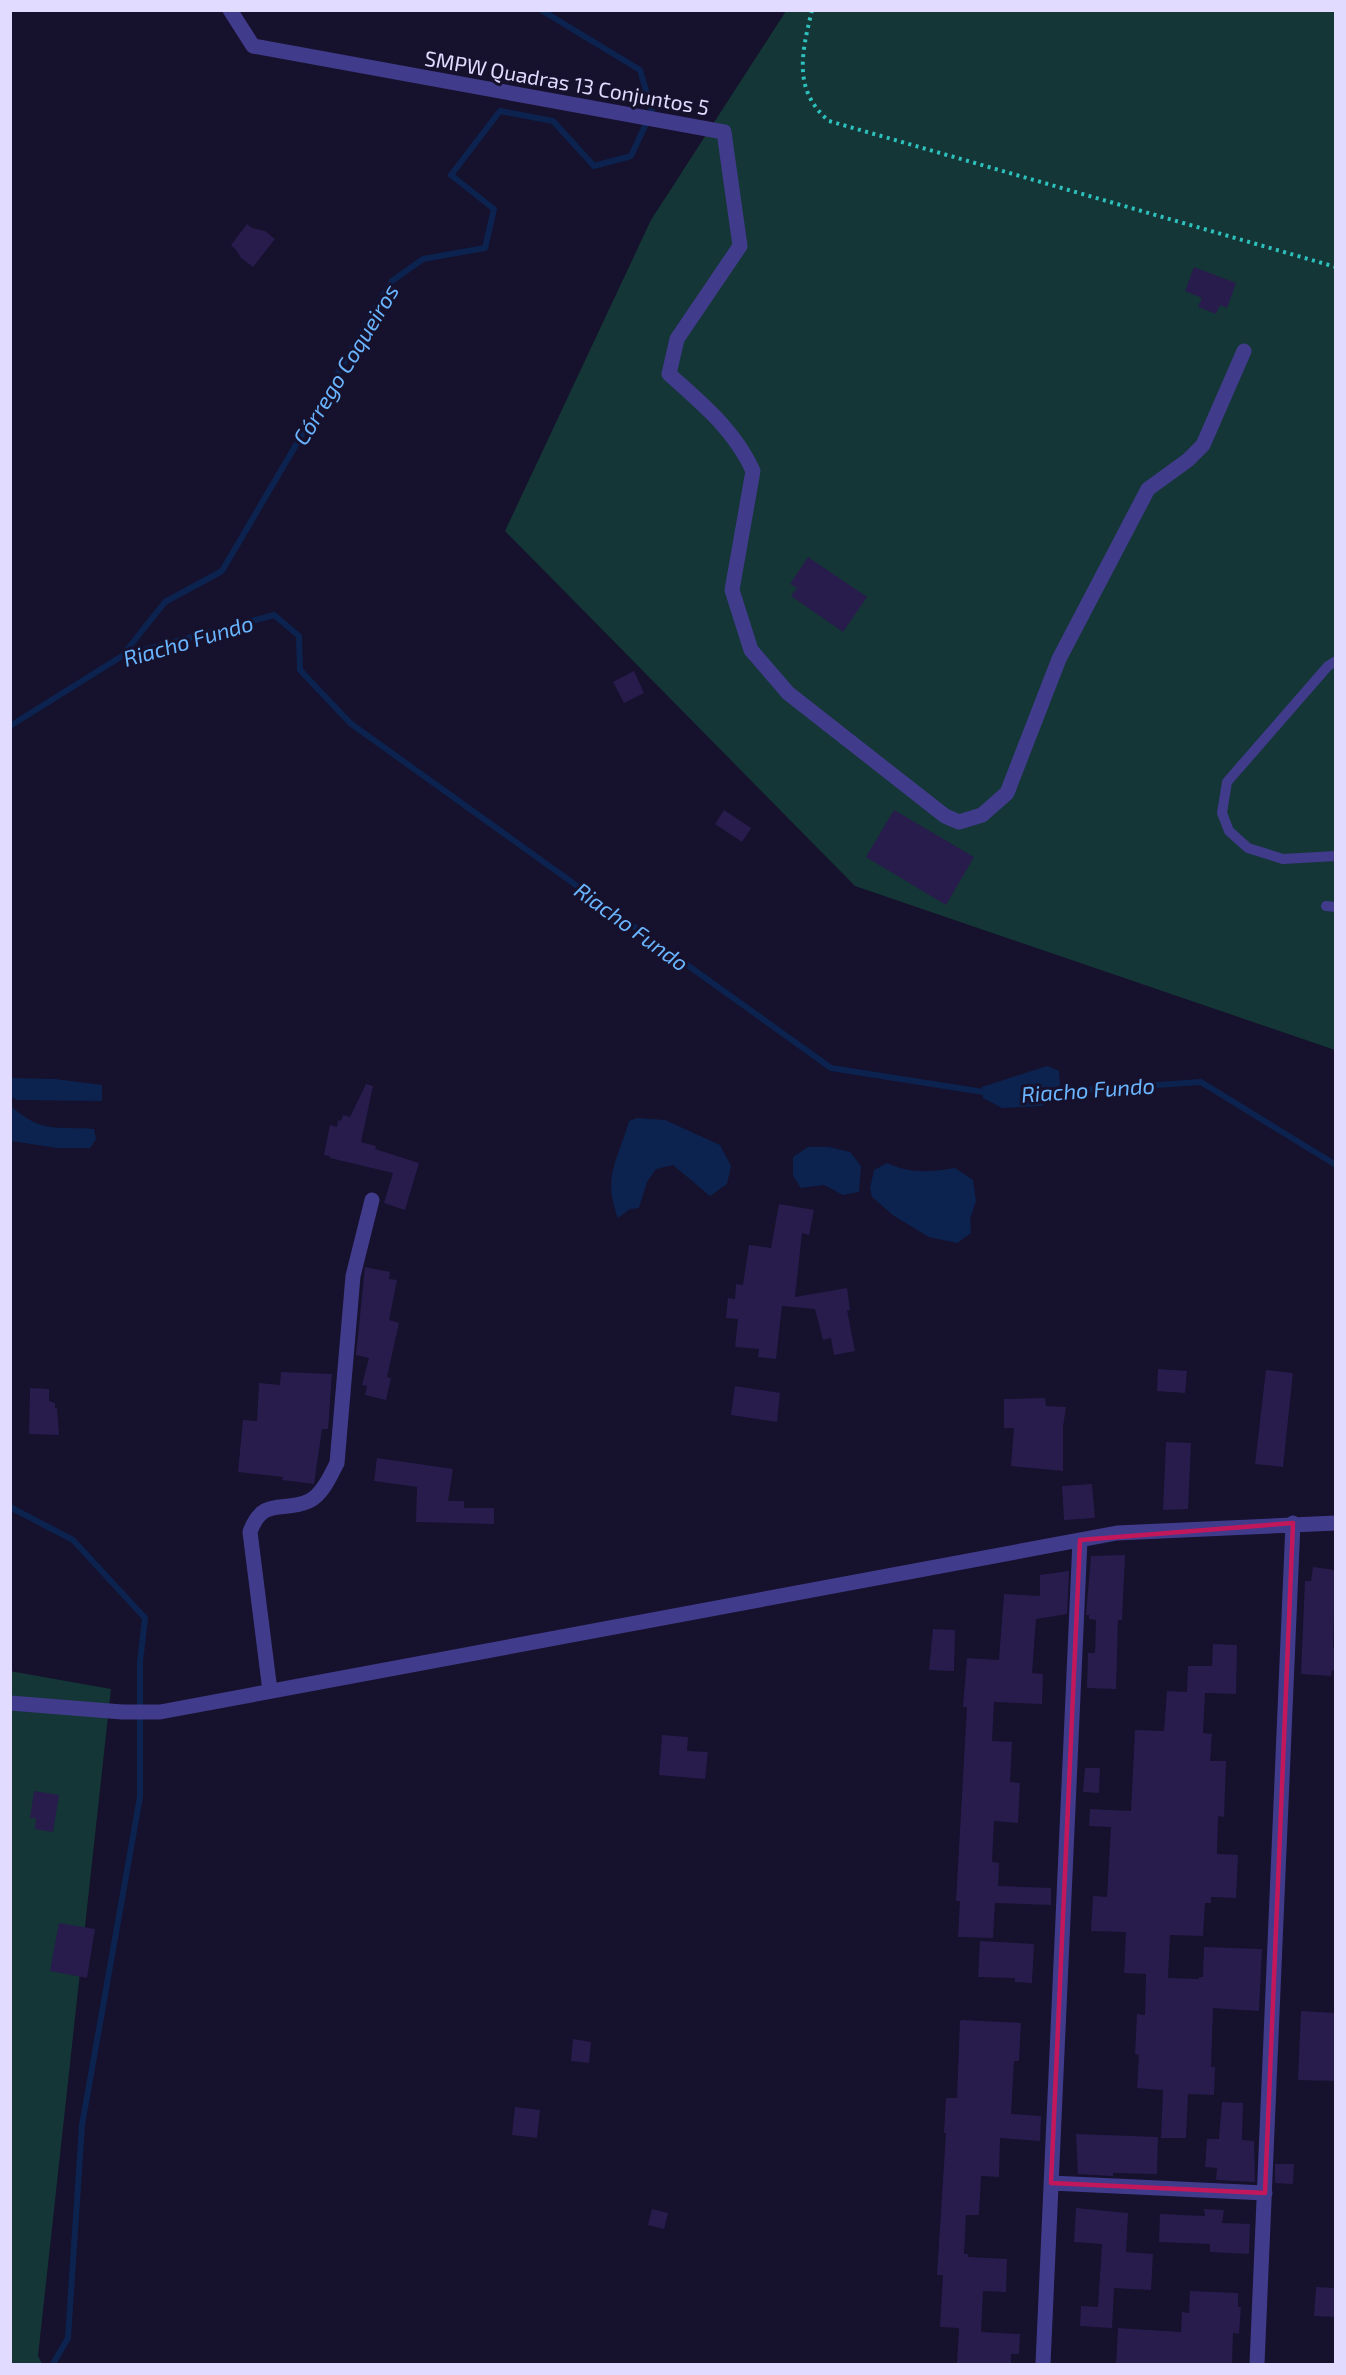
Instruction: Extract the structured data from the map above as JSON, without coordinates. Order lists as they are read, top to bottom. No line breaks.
{"streets":{"street":["SMPW Quadras 13 Conjuntos 5"]},"water":["Córrego Coqueiros","Riacho Fundo"]}
